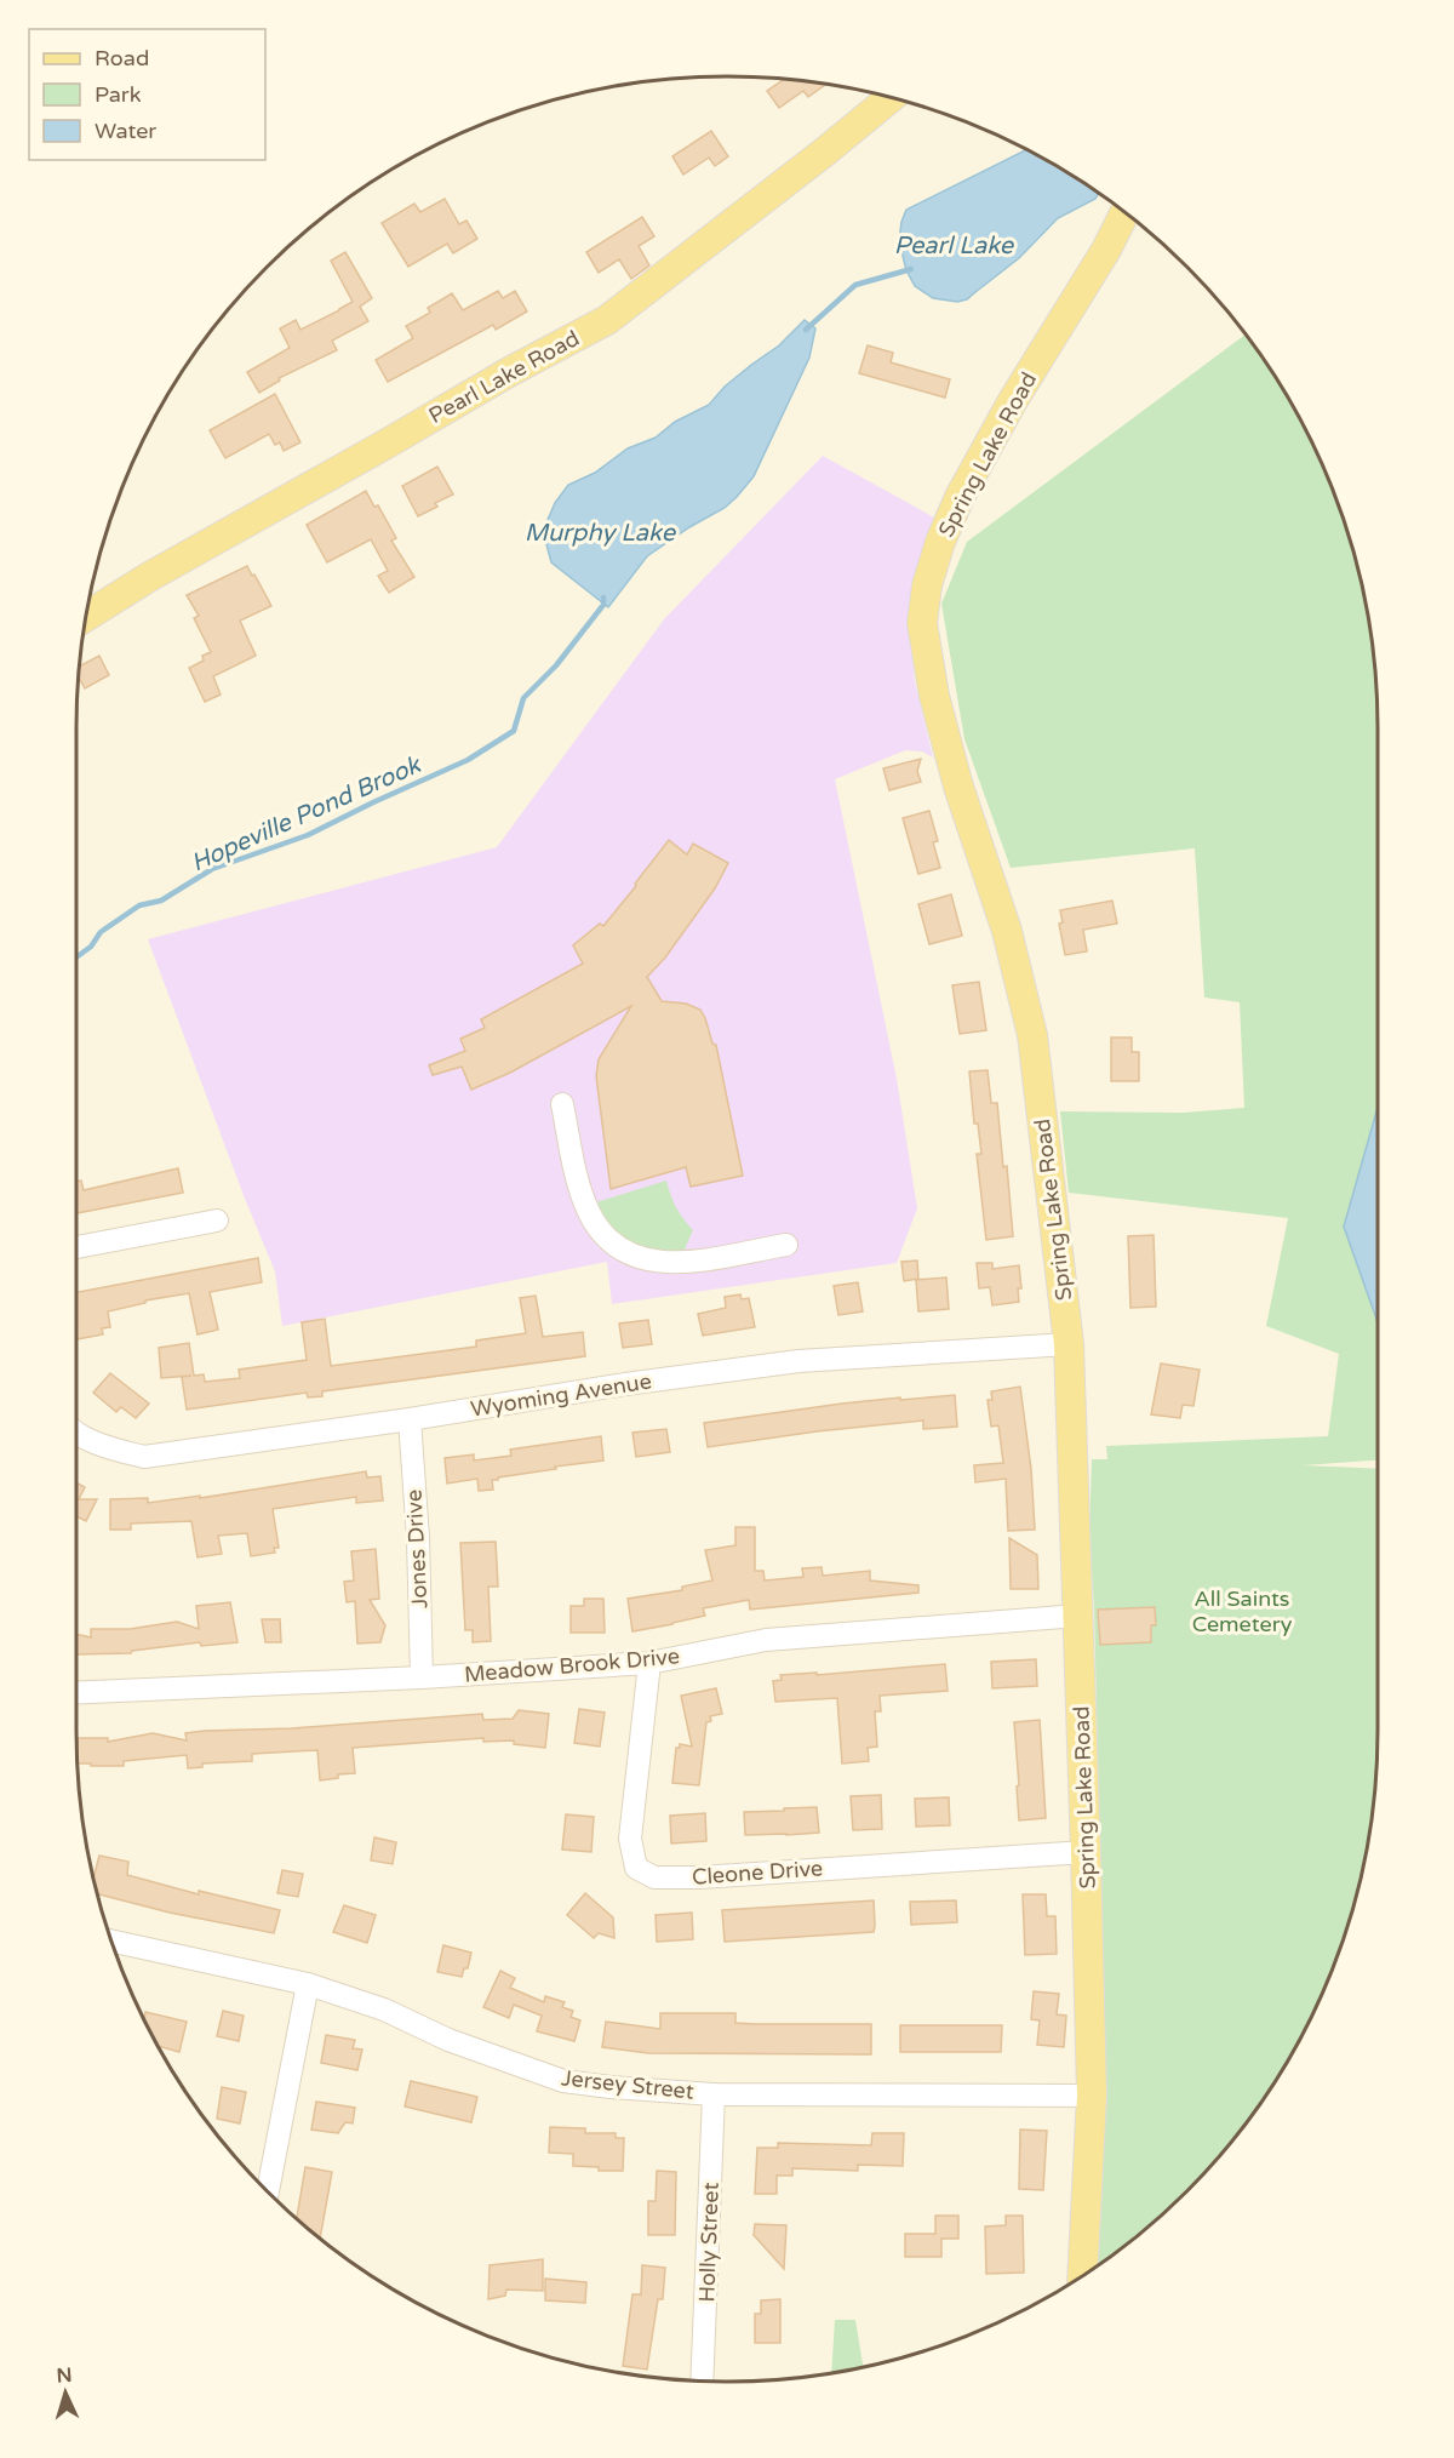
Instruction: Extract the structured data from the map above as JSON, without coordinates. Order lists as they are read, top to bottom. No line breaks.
{"streets":{"main road":["Pearl Lake Road","Spring Lake Road"],"street":["Wyoming Avenue","Jones Drive","Meadow Brook Drive","Cleone Drive","Jersey Street","Holly Street"]},"crossings":[["Spring Lake Road","Wyoming Avenue"],["Spring Lake Road","Meadow Brook Drive"],["Spring Lake Road","Cleone Drive"],["Spring Lake Road","Jersey Street"],["Wyoming Avenue","Jones Drive"],["Jones Drive","Meadow Brook Drive"],["Meadow Brook Drive","Cleone Drive"],["Jersey Street","Holly Street"]],"water":["Pearl Lake","Murphy Lake","Hopeville Pond Brook"],"parks":["All Saints Cemetery"],"legend":["Road","Park","Water"],"north":"top"}
